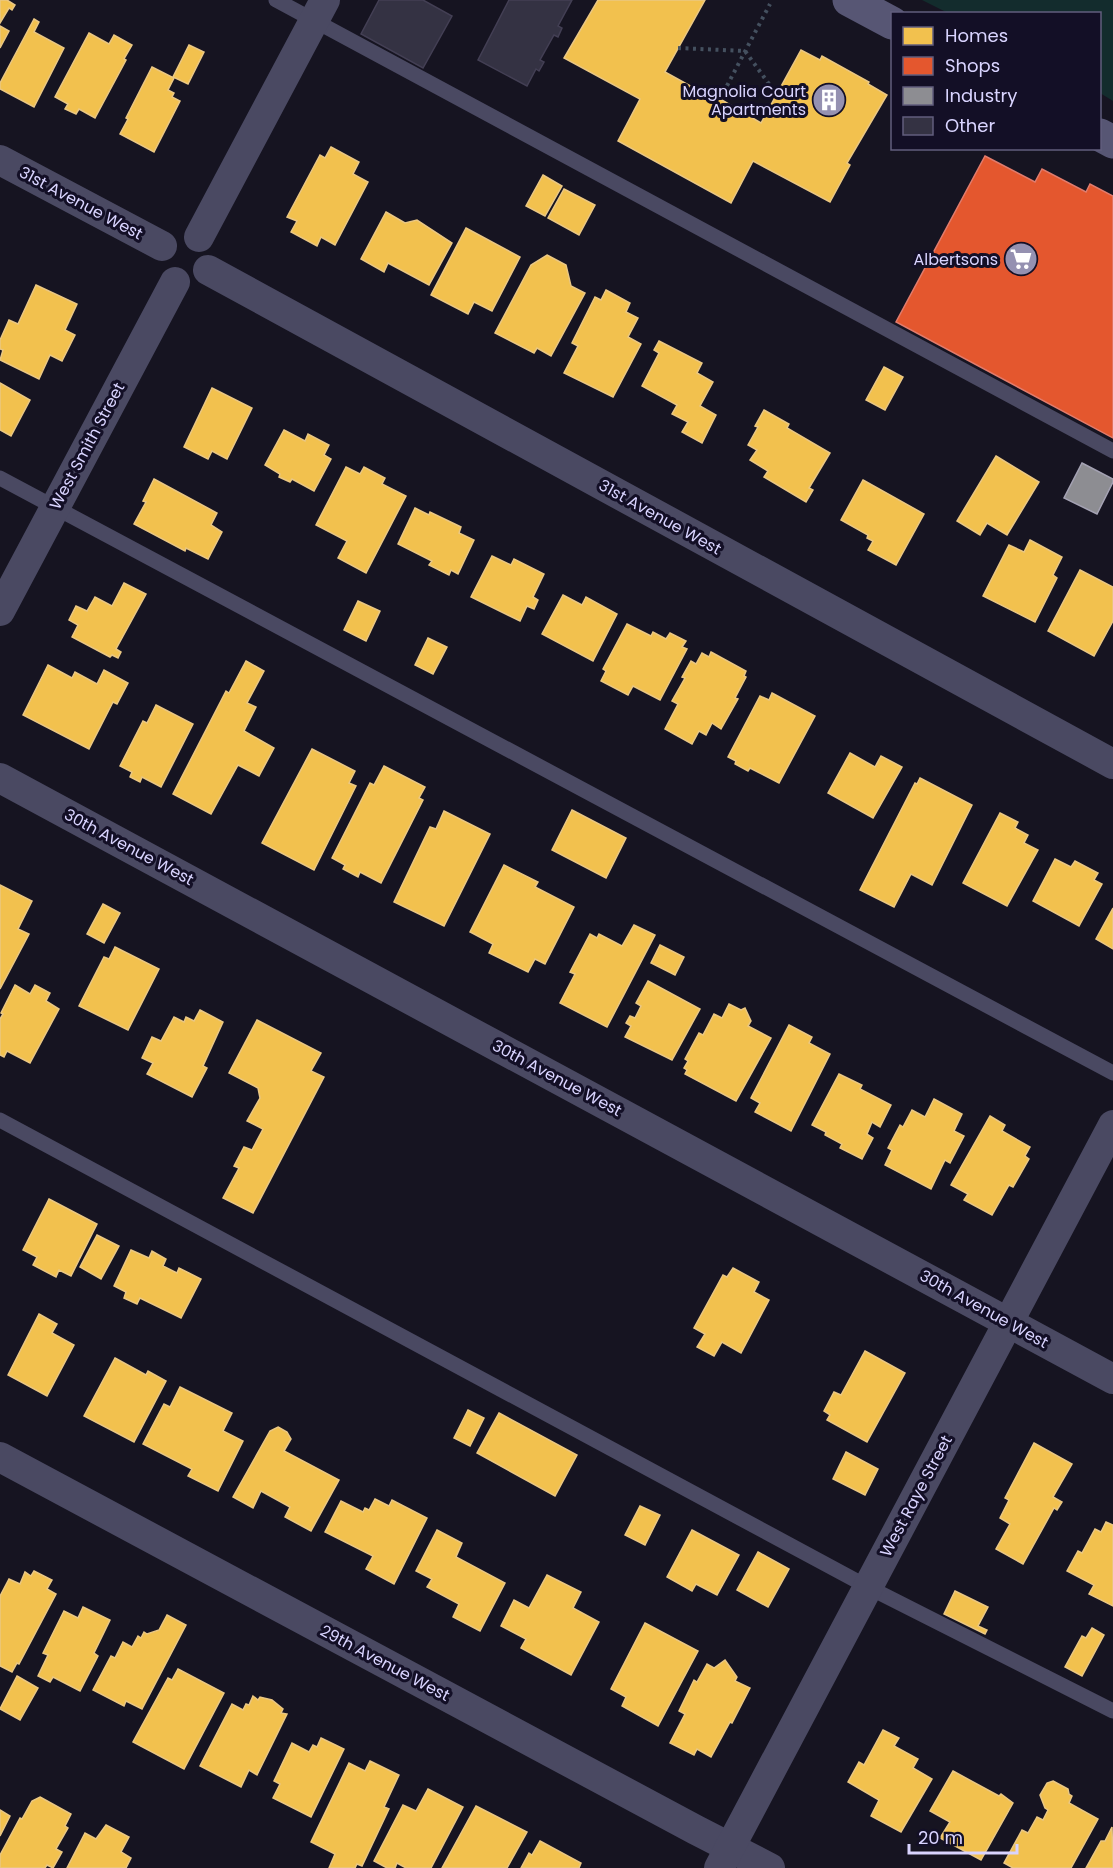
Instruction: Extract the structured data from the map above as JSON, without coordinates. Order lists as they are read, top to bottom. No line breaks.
{"streets":{"street":["31st Avenue West","West Smith Street","30th Avenue West","West Raye Street","29th Avenue West"]},"crossings":[["31st Avenue West","West Smith Street"],["30th Avenue West","West Raye Street"],["West Raye Street","29th Avenue West"]],"places":{"building":["Magnolia Court Apartments"],"supermarket":["Albertsons"]},"legend":["Homes","Shops","Industry","Other"],"scale_bar":"20 m"}
